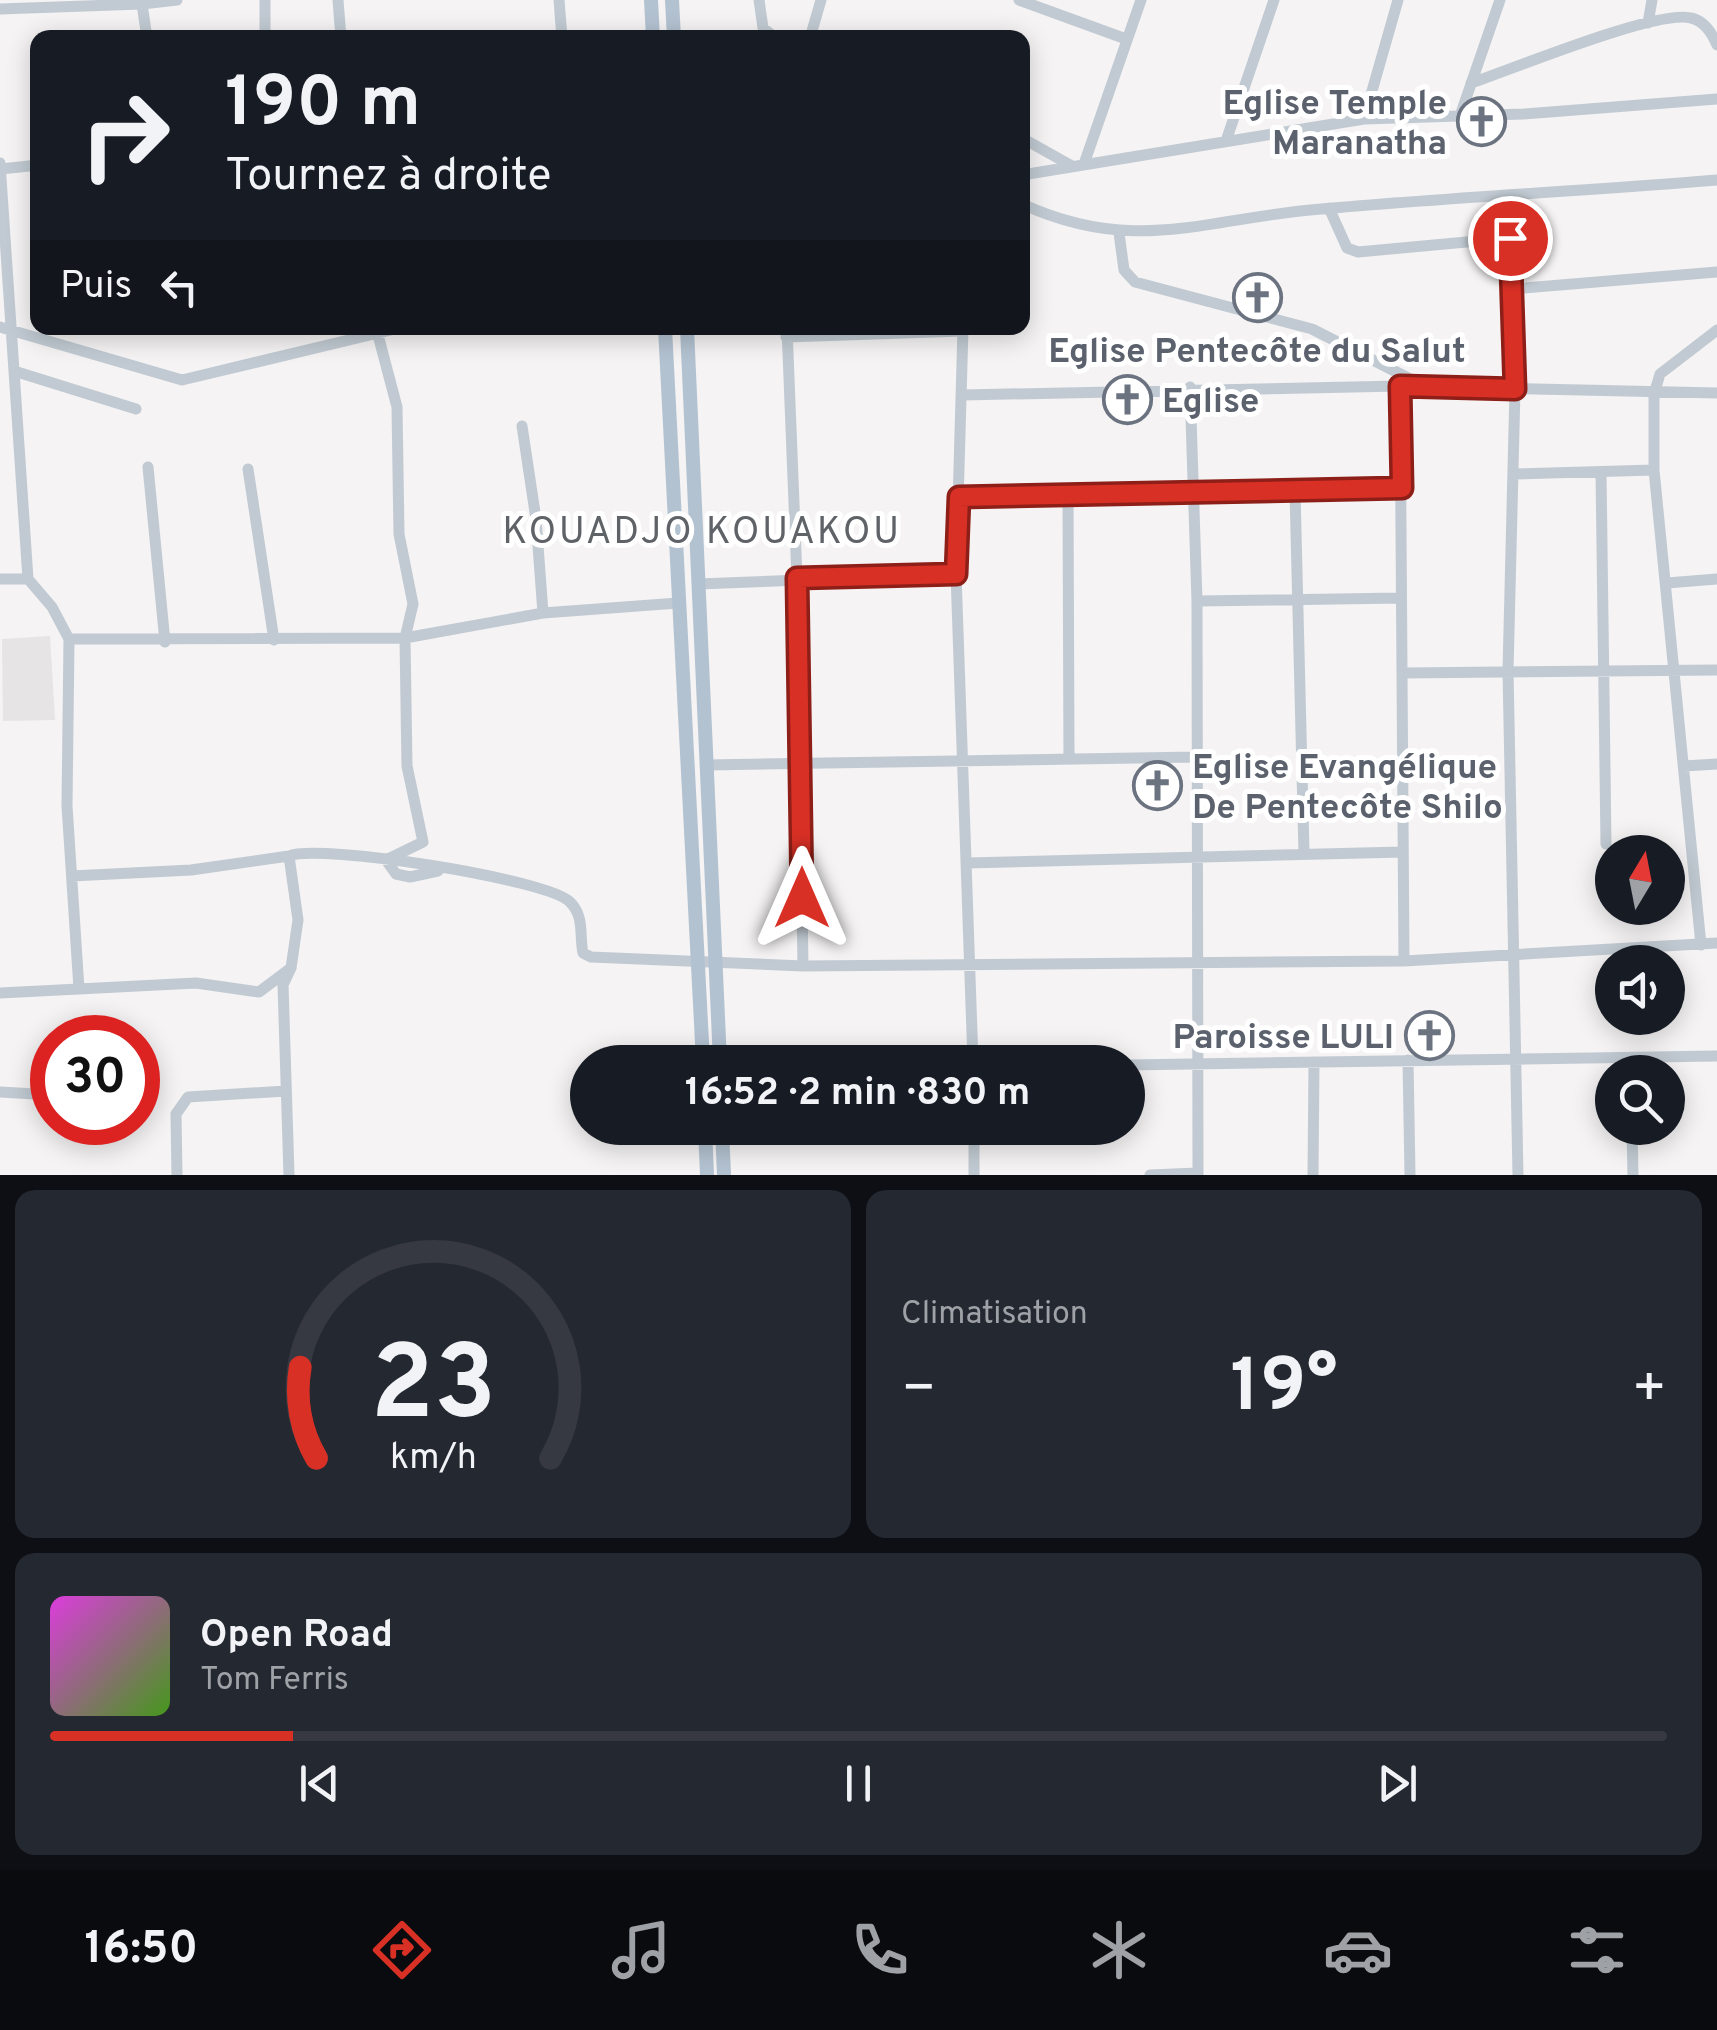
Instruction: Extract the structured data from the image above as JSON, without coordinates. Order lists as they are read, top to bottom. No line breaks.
{"districts":["KOUADJO KOUAKOU"],"places":{"church":["Eglise Temple Maranatha","Eglise Pentecôte du Salut","Eglise","Eglise Evangélique De Pentecôte Shilo","Paroisse LULI"]},"north":"top","page":{"turn":["190 m","Tournez à droite"],"then":"Puis","limit":"30","trip":"16:52 · 2 min · 830 m","tile":"Climatisation","heat":["−","19°","+"],"song":["Open Road","Tom Ferris"],"tabs":"16:50","gauge":["23","km/h"]}}
